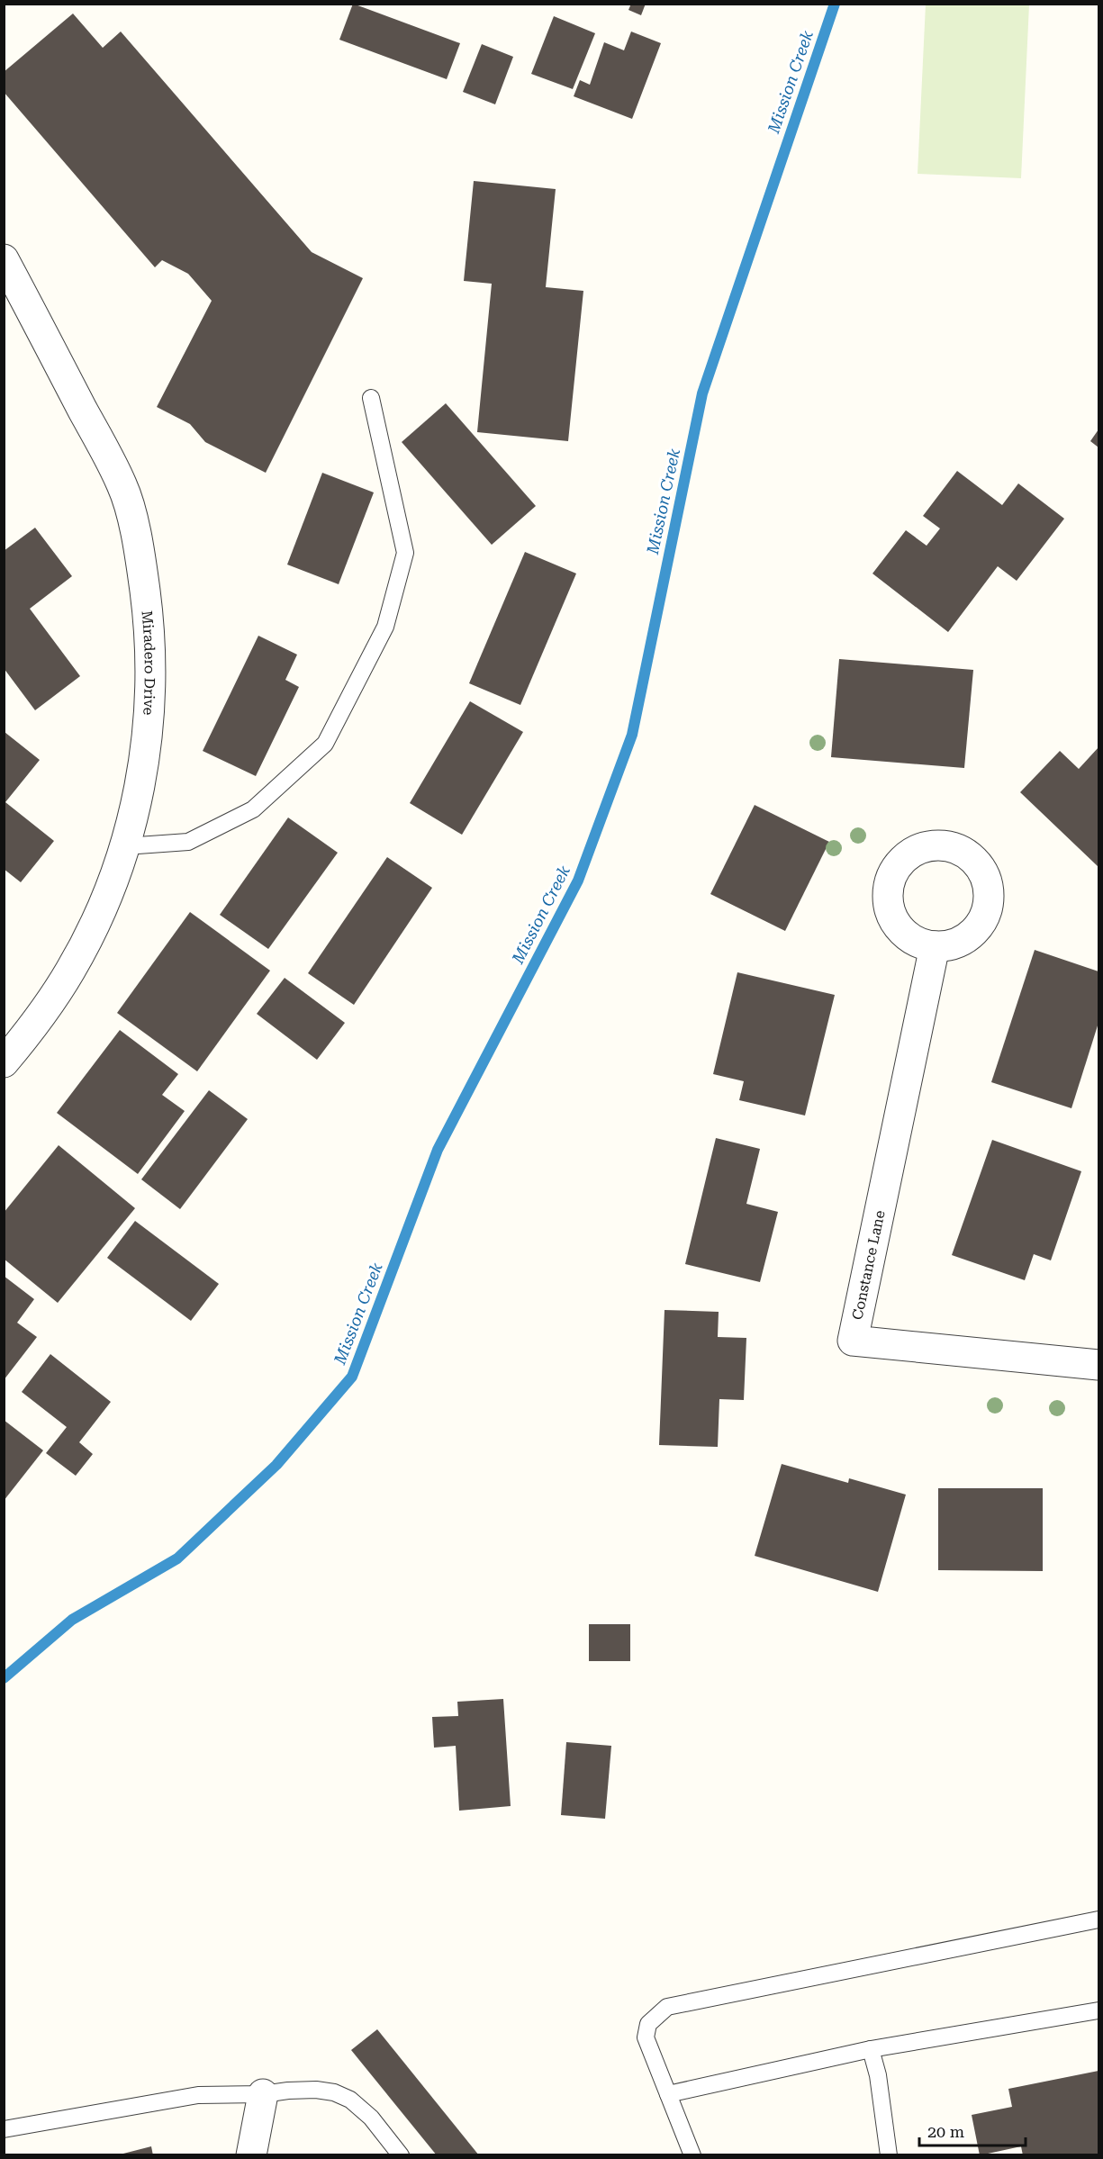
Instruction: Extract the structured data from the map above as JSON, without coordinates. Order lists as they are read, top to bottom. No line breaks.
{"streets":{"street":["Miradero Drive","Constance Lane"]},"water":["Mission Creek"],"scale_bar":"20 m"}
